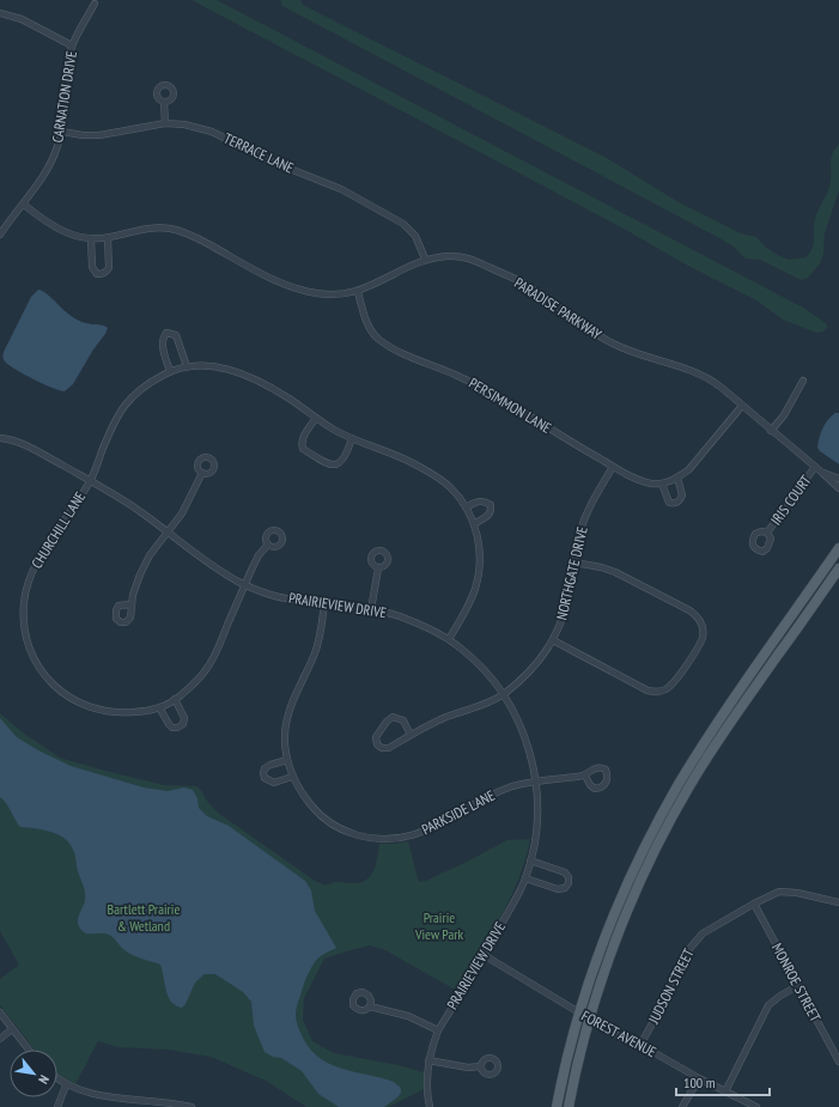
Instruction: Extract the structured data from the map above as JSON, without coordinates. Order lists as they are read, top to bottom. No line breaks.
{"streets":{"street":["CARNATION DRIVE","TERRACE LANE","PARADISE PARKWAY","PERSIMMON LANE","IRIS COURT","CHURCHILL LANE","NORTHGATE DRIVE","PRAIRIEVIEW DRIVE","PARKSIDE LANE","MONROE STREET","JUDSON STREET","FOREST AVENUE"]},"crossings":[["CARNATION DRIVE","TERRACE LANE"],["CARNATION DRIVE","PARADISE PARKWAY"],["TERRACE LANE","PARADISE PARKWAY"],["PARADISE PARKWAY","PERSIMMON LANE"],["PARADISE PARKWAY","IRIS COURT"],["PERSIMMON LANE","NORTHGATE DRIVE"],["CHURCHILL LANE","PRAIRIEVIEW DRIVE"],["NORTHGATE DRIVE","PRAIRIEVIEW DRIVE"],["PRAIRIEVIEW DRIVE","PARKSIDE LANE"],["PRAIRIEVIEW DRIVE","FOREST AVENUE"],["MONROE STREET","JUDSON STREET"],["JUDSON STREET","FOREST AVENUE"]],"parks":["Bartlett Prairie & Wetland","Prairie View Park"],"scale_bar":"100 m","north":"bottom right"}
